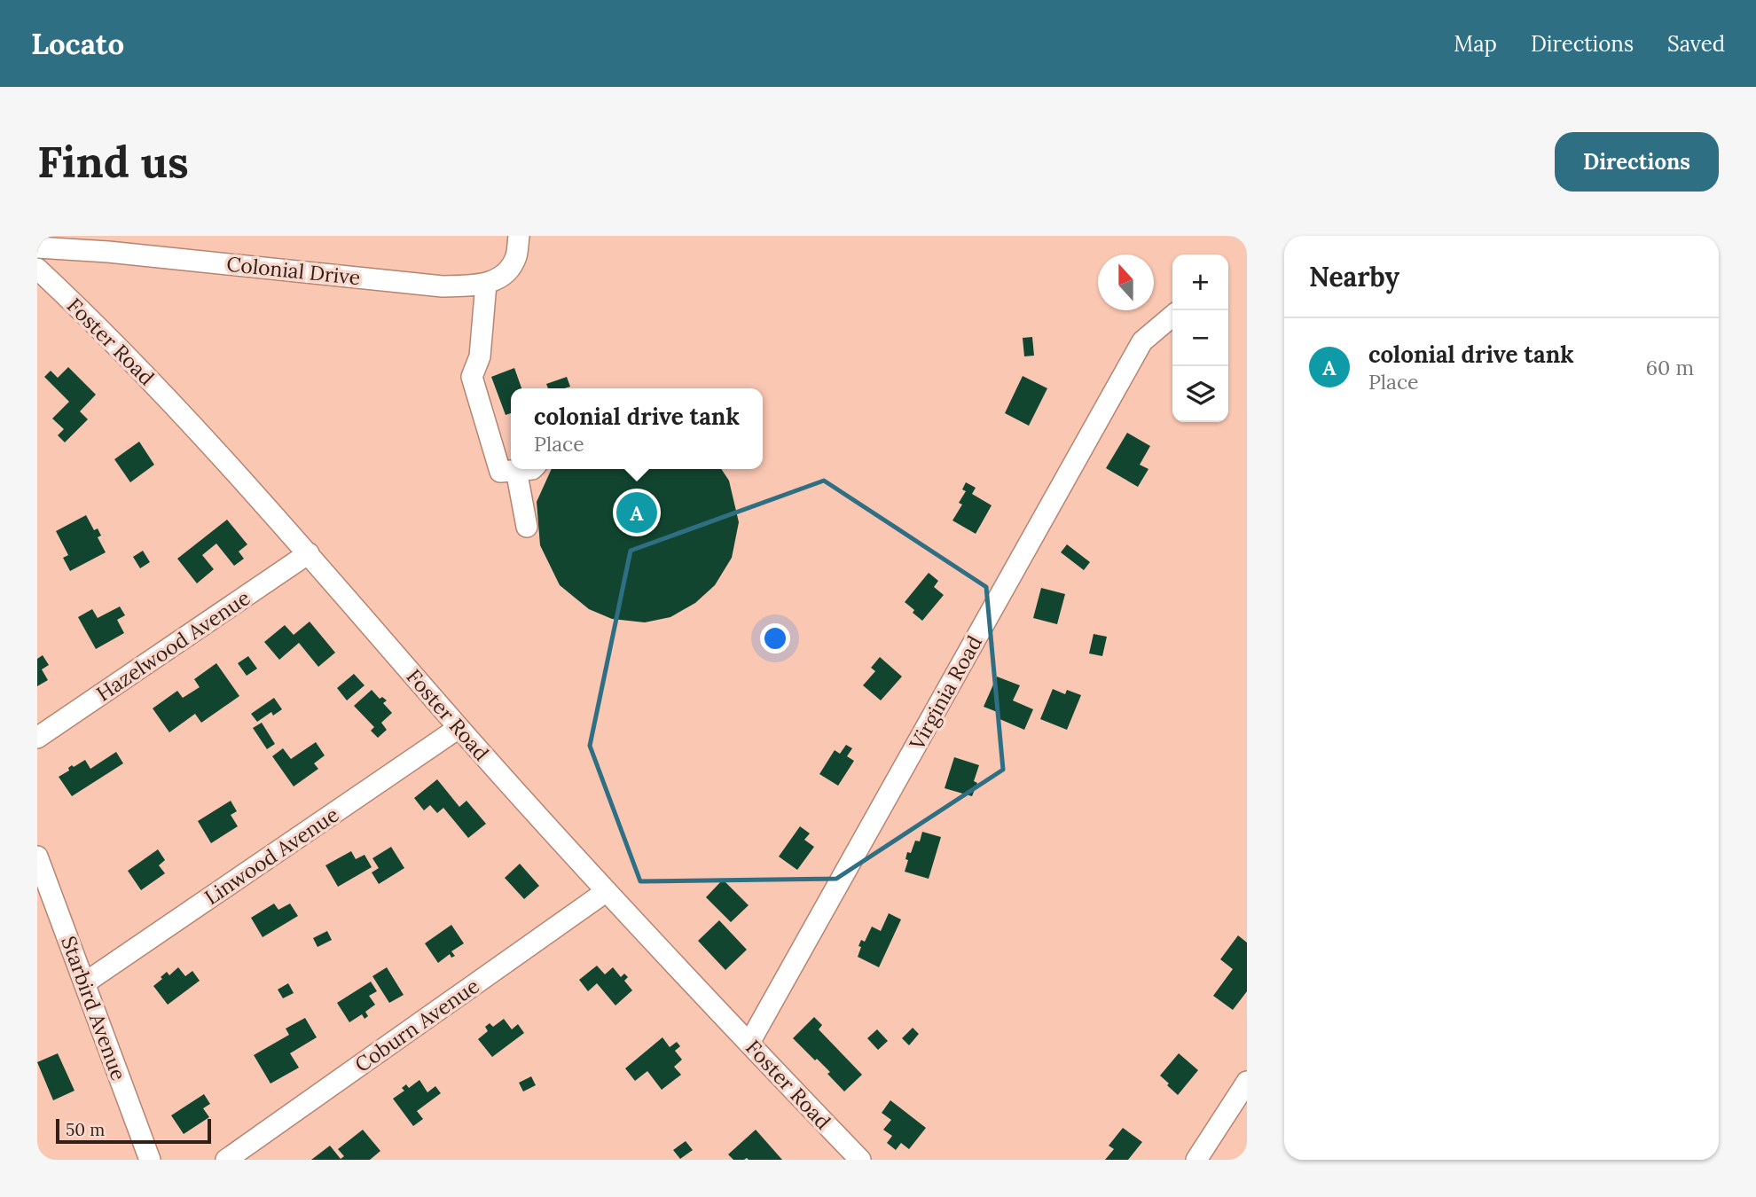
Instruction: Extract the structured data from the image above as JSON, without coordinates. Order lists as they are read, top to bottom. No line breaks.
{"streets":{"street":["Colonial Drive","Foster Road","Hazelwood Avenue","Virginia Road","Linwood Avenue","Starbird Avenue","Coburn Avenue"]},"crossings":[["Foster Road","Hazelwood Avenue"],["Foster Road","Virginia Road"],["Foster Road","Linwood Avenue"],["Foster Road","Coburn Avenue"],["Linwood Avenue","Starbird Avenue"]],"scale_bar":"50 m","north":"top","page":{"header":"Locato","nav":["Map","Directions","Saved"],"buttons":"Directions","title":"Find us","heading":"Nearby","map_buttons":["+","−"],"list":[{"mark":"A","name":"colonial drive tank","note":"Place","value":"60 m"}],"popup":["colonial drive tank","Place"],"pins":"A","scale":"50 m"}}
